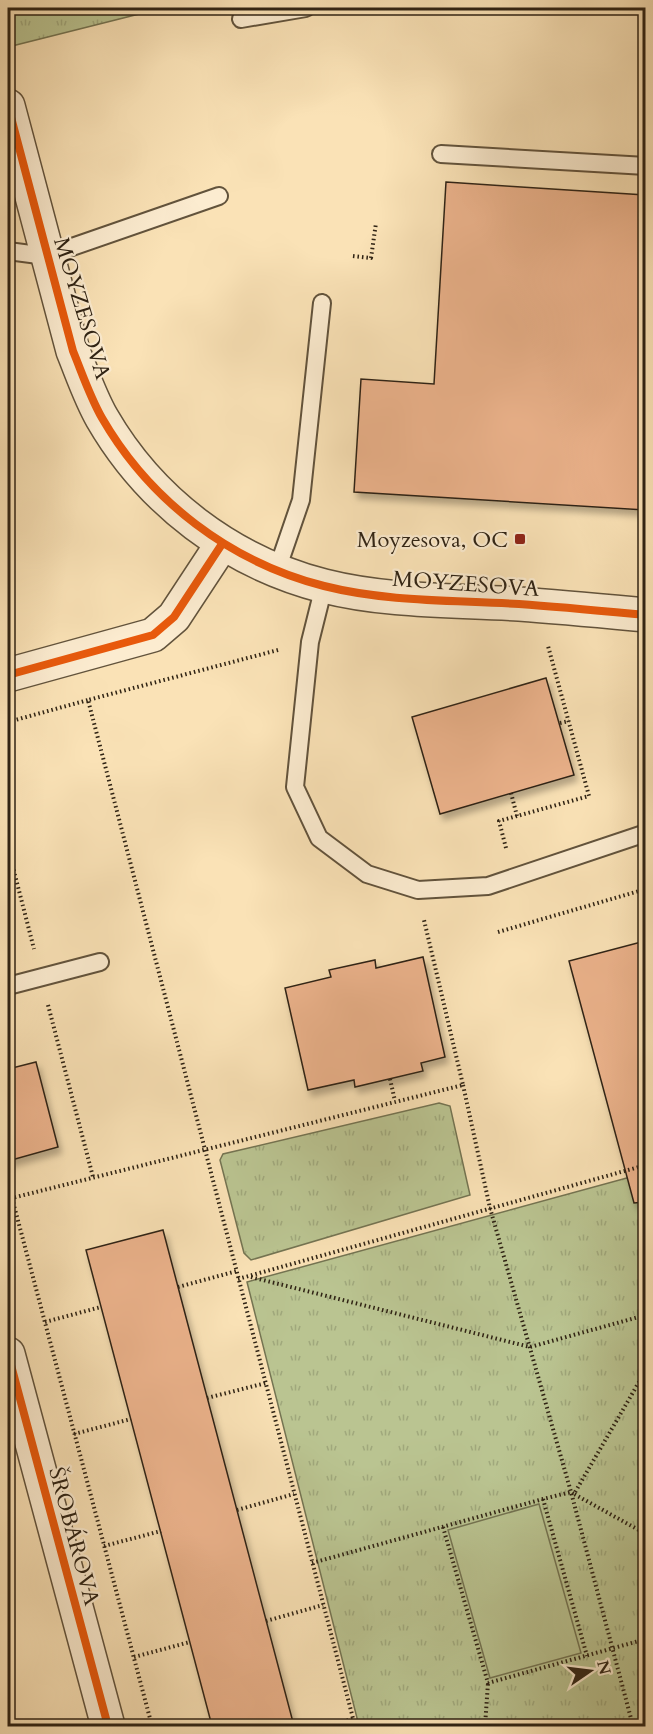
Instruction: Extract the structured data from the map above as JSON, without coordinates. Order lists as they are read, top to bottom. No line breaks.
{"streets":{"street":["MOYZESOVA","ŠROBÁROVA"]},"places":{"transit":["Moyzesova, OC"]},"north":"right"}
